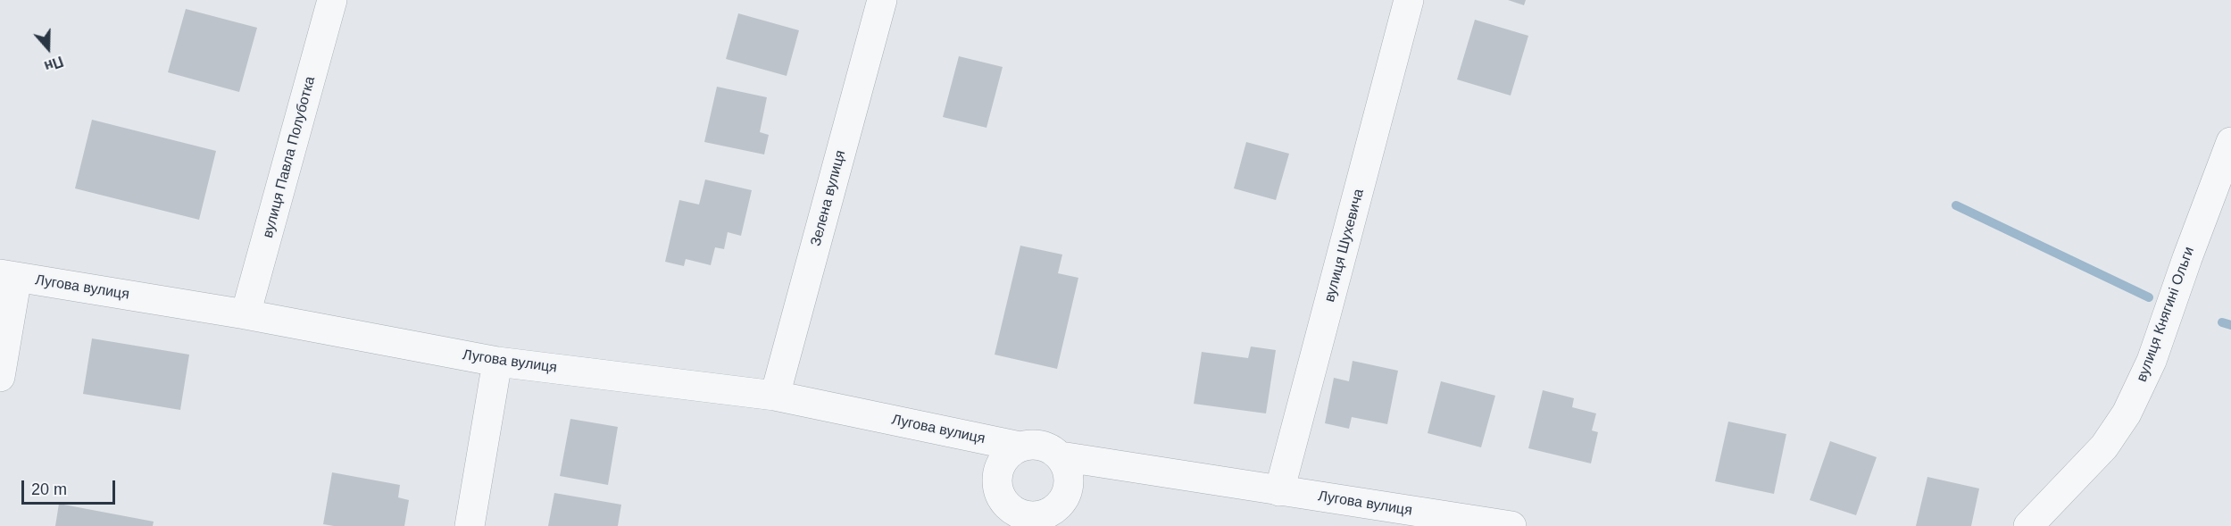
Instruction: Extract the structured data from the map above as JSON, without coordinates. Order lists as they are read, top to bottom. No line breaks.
{"streets":{"street":["вулиця Павла Полуботка","Зелена вулиця","вулиця Шухевича","Лугова вулиця","вулиця Княгині Ольги"]},"crossings":[["вулиця Павла Полуботка","Лугова вулиця"],["Зелена вулиця","Лугова вулиця"],["вулиця Шухевича","Лугова вулиця"]],"scale_bar":"20 m","north":"bottom"}
